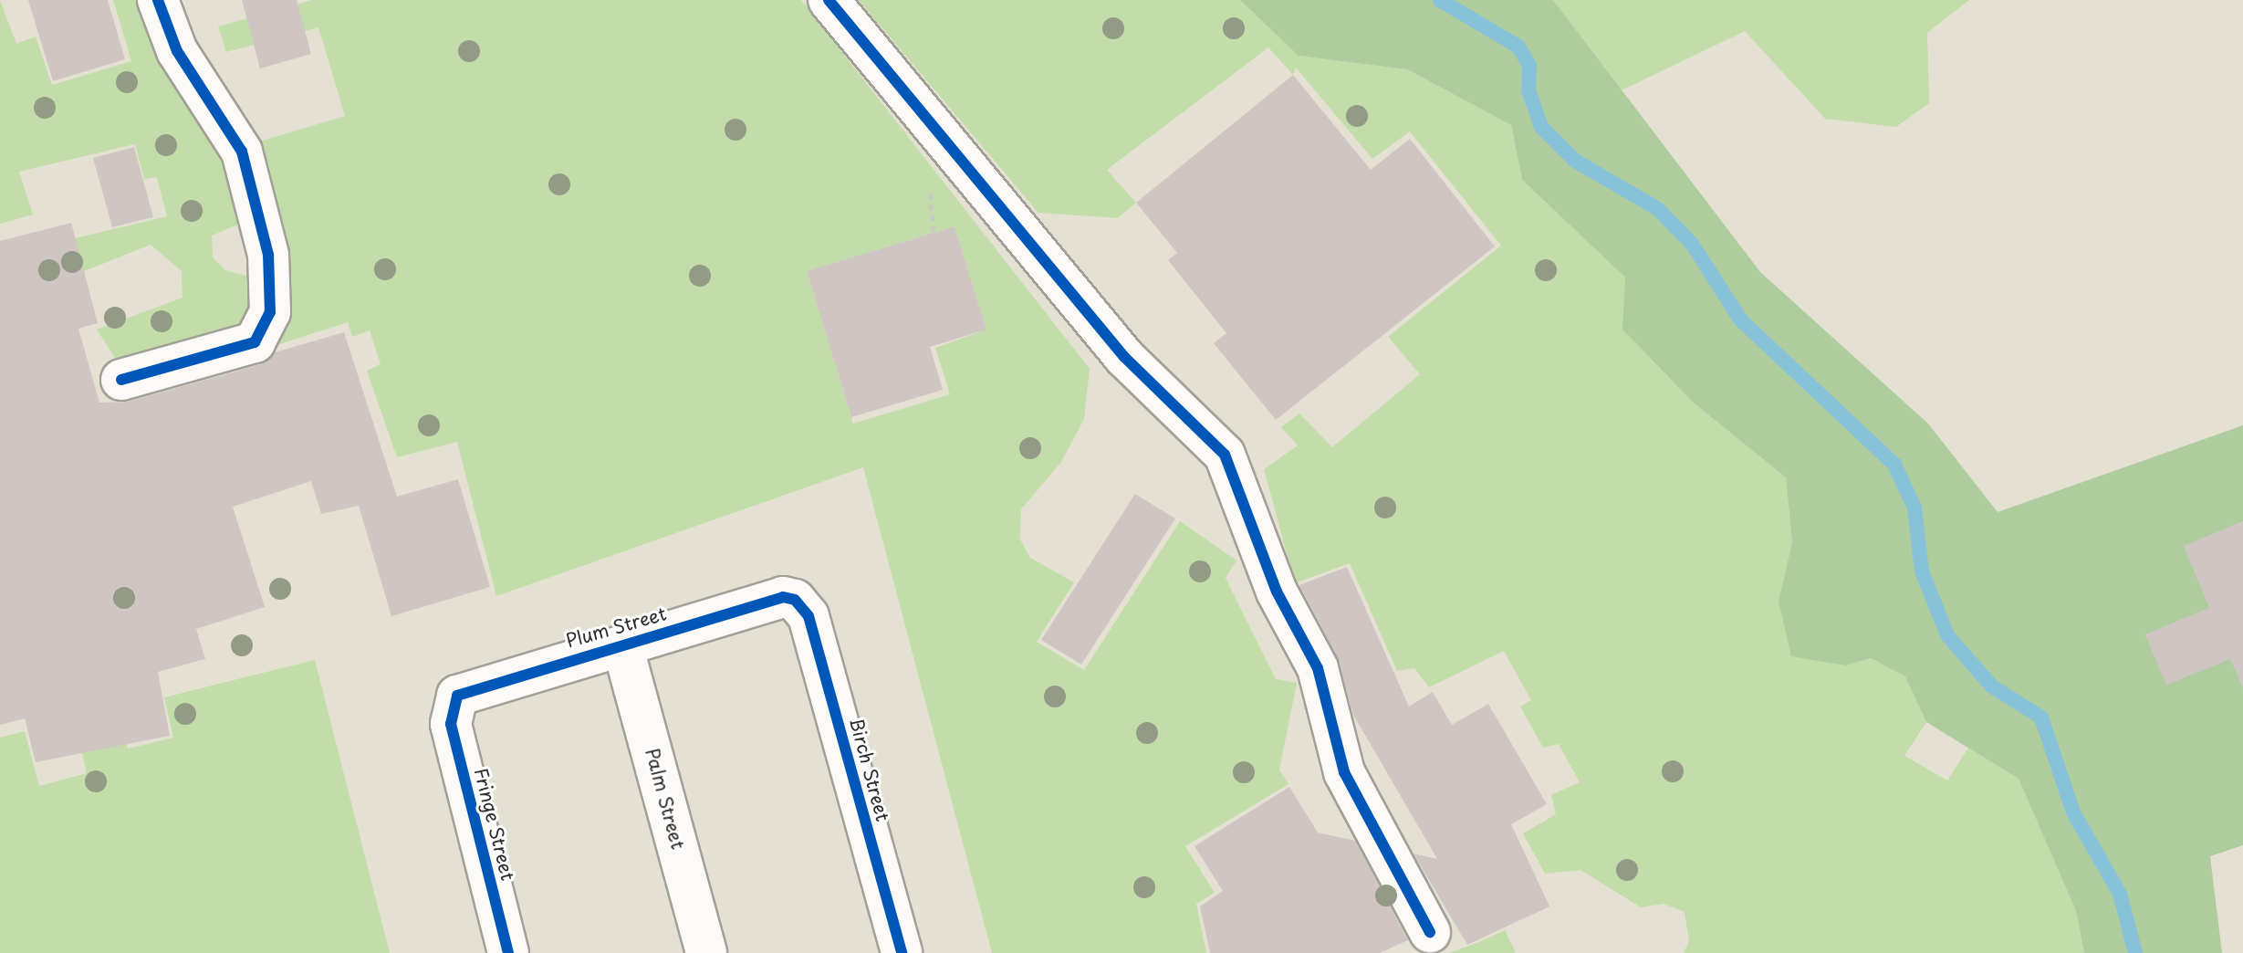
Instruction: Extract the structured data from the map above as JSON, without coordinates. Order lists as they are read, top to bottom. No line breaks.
{"streets":{"street":["Plum Street","Birch Street","Palm Street","Fringe Street"]},"crossings":[["Plum Street","Birch Street"],["Plum Street","Palm Street"],["Plum Street","Fringe Street"]]}
